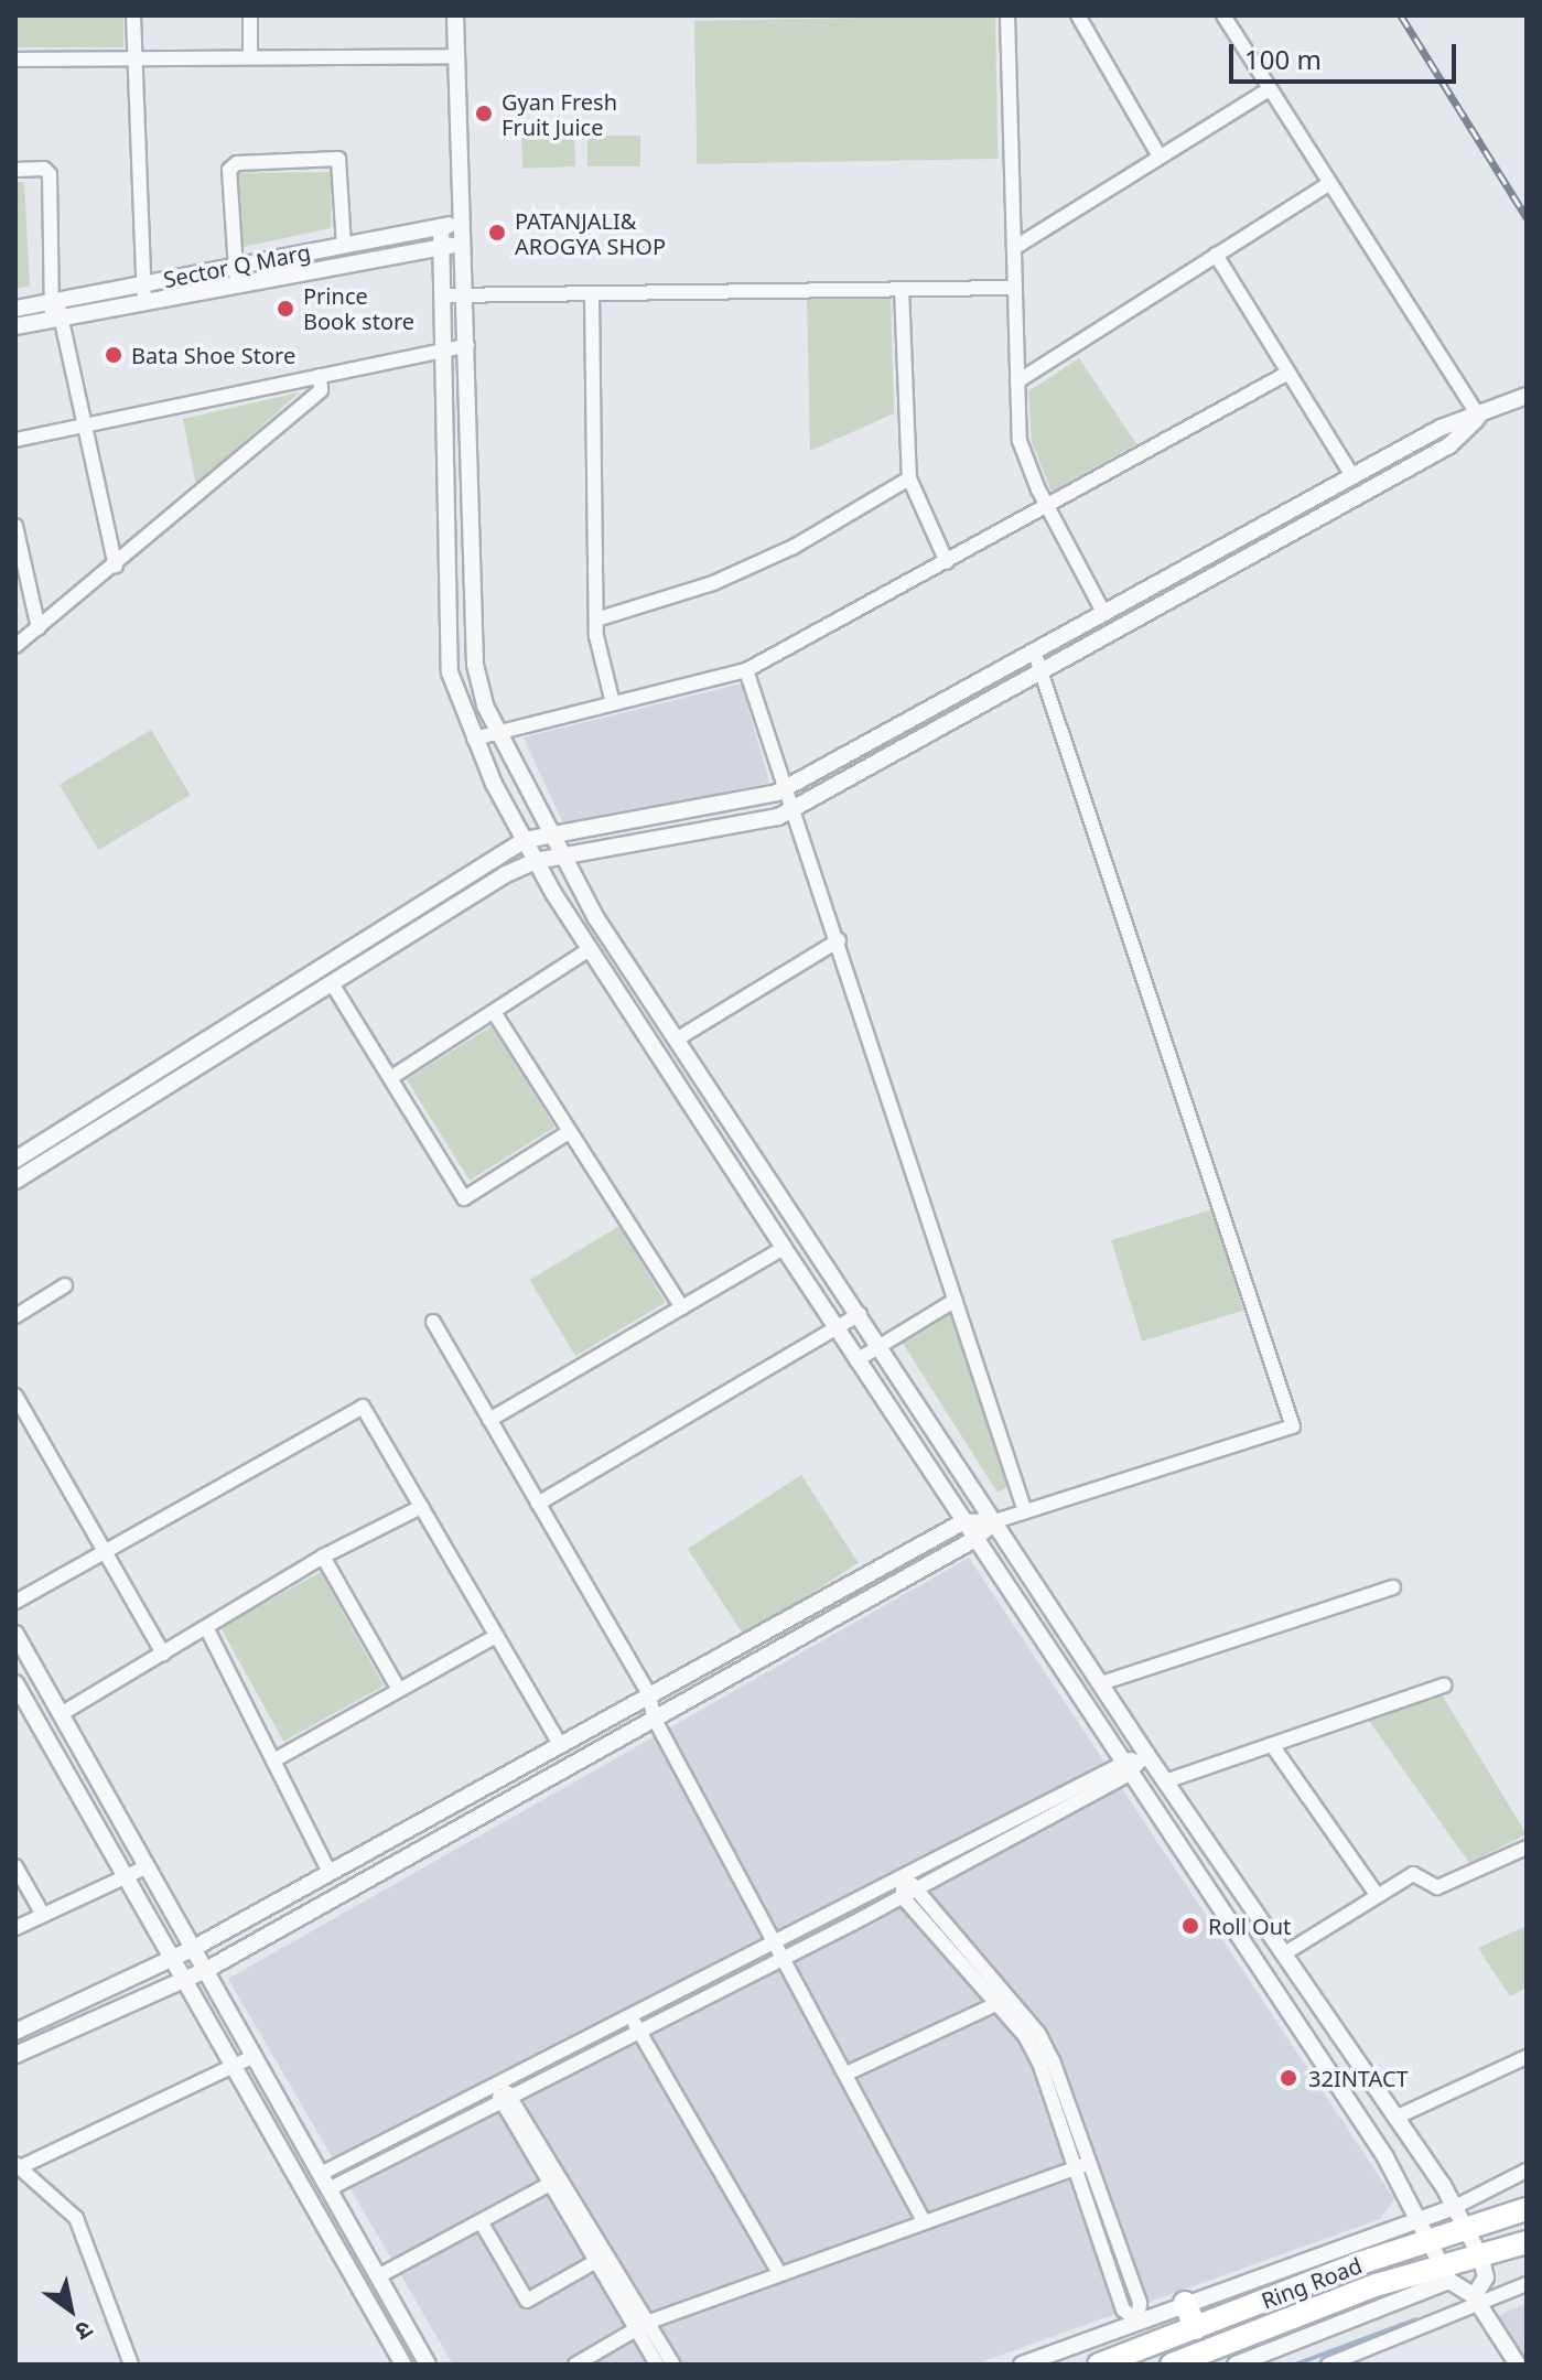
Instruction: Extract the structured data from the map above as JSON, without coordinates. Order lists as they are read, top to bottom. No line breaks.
{"streets":{"highway":["Ring Road"],"street":["Sector Q Marg"]},"places":["Gyan Fresh Fruit Juice","PATANJALI& AROGYA SHOP","Prince Book store","Bata Shoe Store","Roll Out","32INTACT"],"scale_bar":"100 m","north":"bottom right"}
